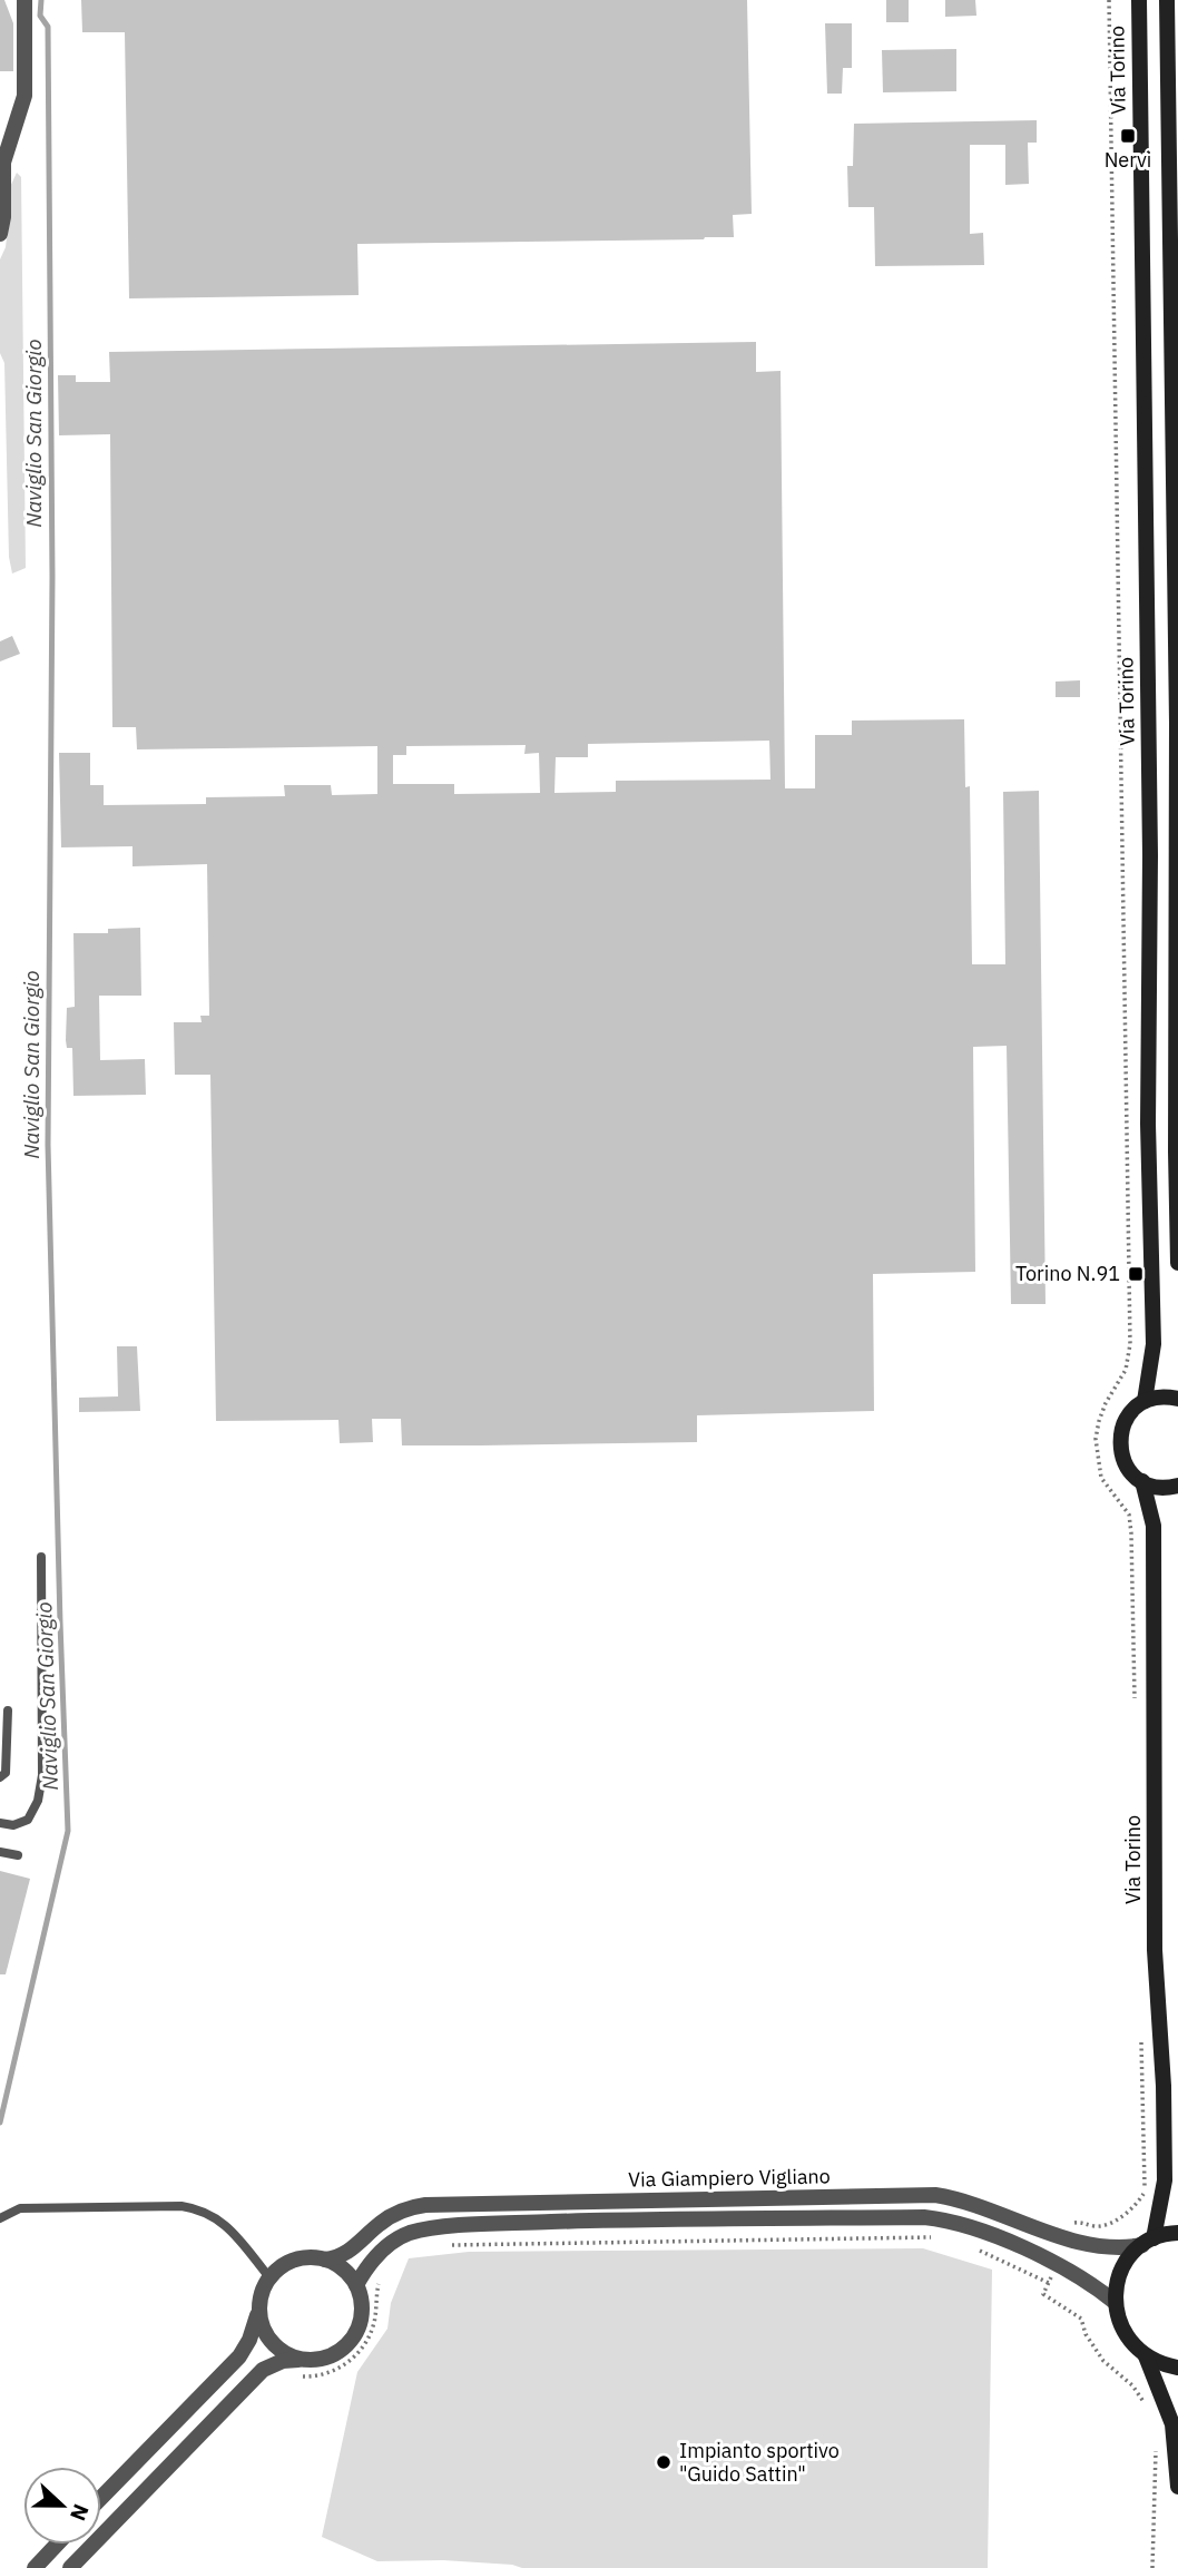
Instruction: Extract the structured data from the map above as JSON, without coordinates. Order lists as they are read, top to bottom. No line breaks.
{"streets":{"main road":["Via Torino"],"street":["Via Giampiero Vigliano"]},"crossings":[["Via Torino","Via Giampiero Vigliano"]],"water":["Naviglio San Giorgio"],"places":{"transit":["Nervi","Torino N.91"],"other":["Impianto sportivo \"Guido Sattin\""]},"north":"right"}
